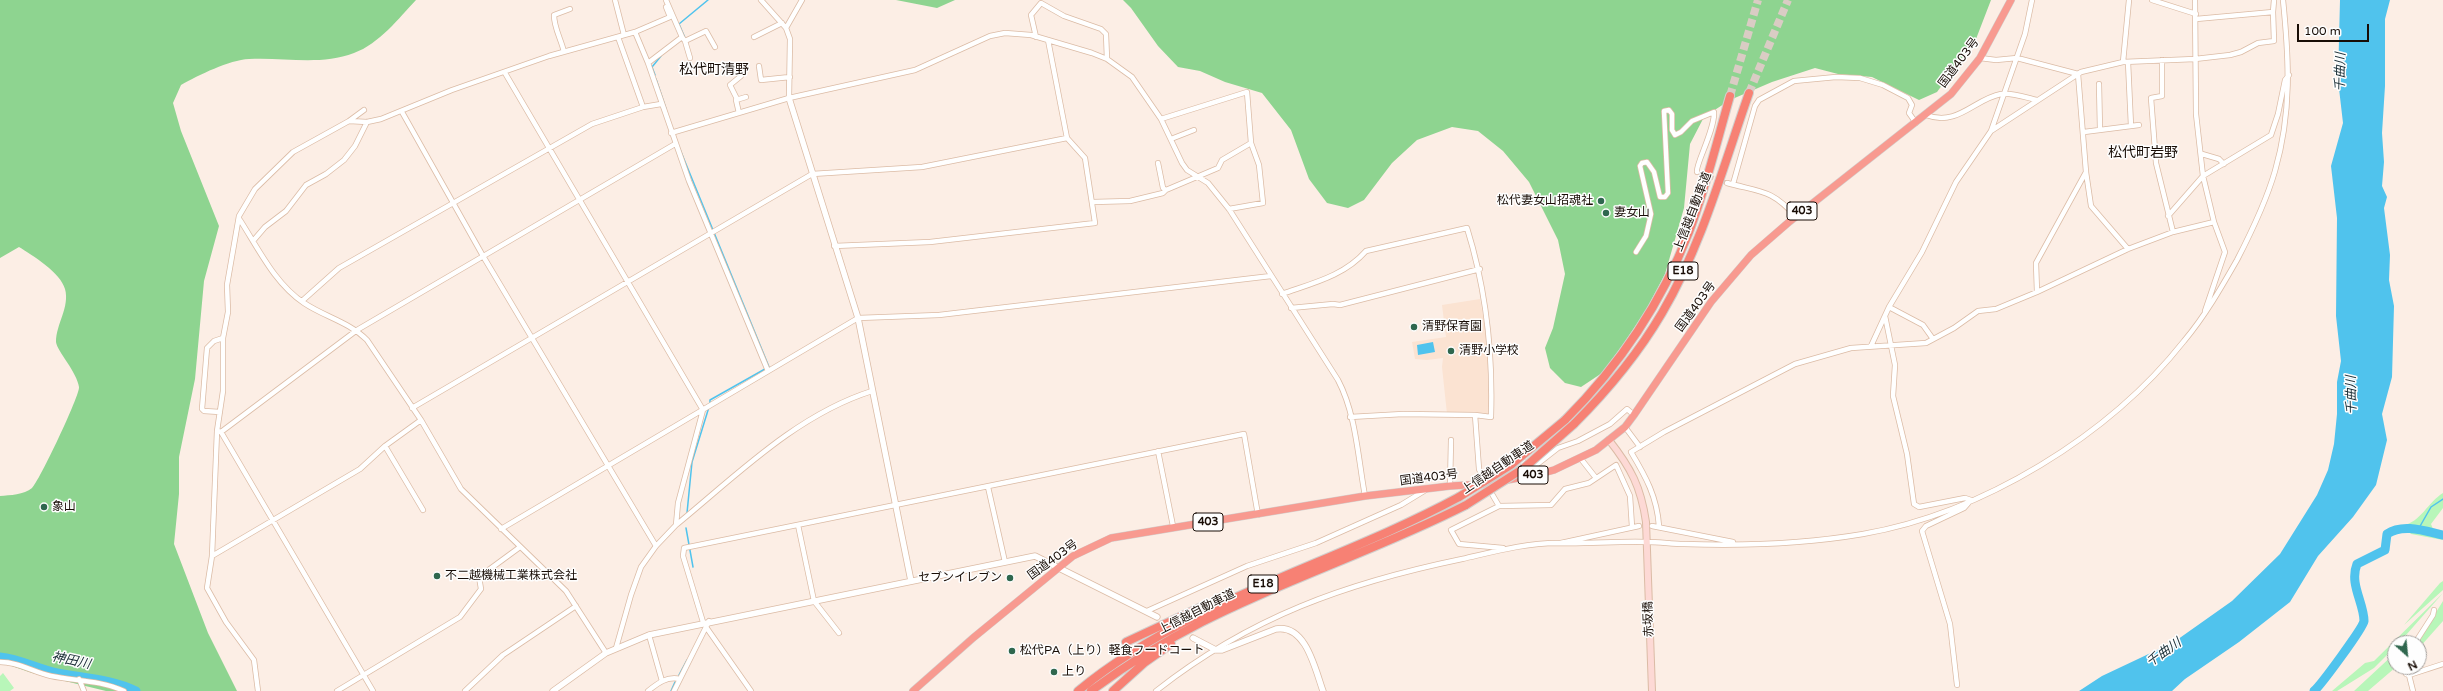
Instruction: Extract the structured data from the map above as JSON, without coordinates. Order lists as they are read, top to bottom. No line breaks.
{"streets":{"highway":["国道403号","403","上信越自動車道","E18"],"main road":["赤坂橋"]},"crossings":[["国道403号","赤坂橋"]],"districts":["松代町清野","松代町岩野"],"water":["千曲川","神田川"],"places":["松代妻女山招魂社","妻女山","清野保育園","清野小学校","象山","不二越機械工業株式会社","セブンイレブン","松代PA（上り）軽食フードコート","上り"],"scale_bar":"100 m","north":"bottom right"}
